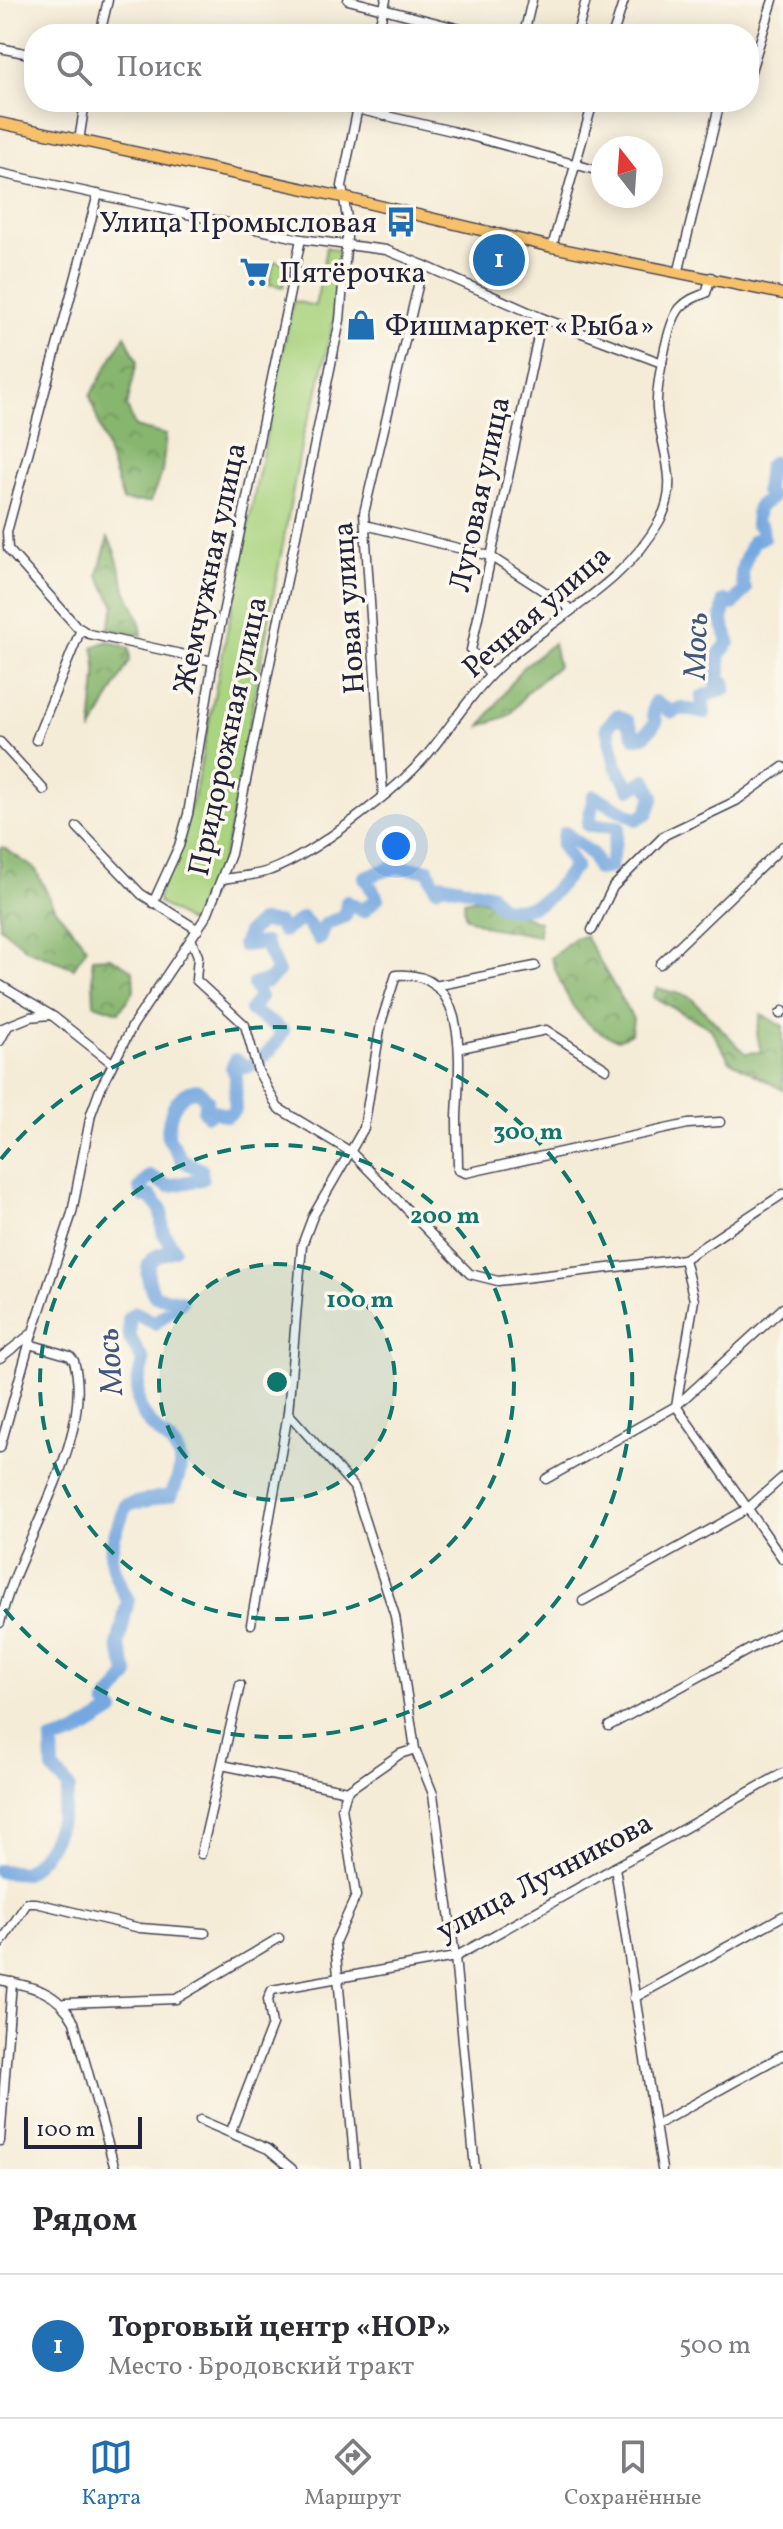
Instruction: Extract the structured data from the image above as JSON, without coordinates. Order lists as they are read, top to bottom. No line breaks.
{"streets":{"street":["Луговая улица","Жемчужная улица","Новая улица","Речная улица","Придорожная улица","улица Лучникова"]},"crossings":[["Луговая улица","Речная улица"],["Новая улица","Речная улица"],["Речная улица","Придорожная улица"]],"water":["Мось"],"places":{"bus stop":["Улица Промысловая"],"supermarket":["Пятёрочка"],"shop":["Фишмаркет «Рыба»"]},"scale_bar":"100 m","north":"top","page":{"search":"Поиск","pins":"1","scale":"100 m","heading":"Рядом","list":[{"mark":"1","name":"Торговый центр «НОР»","note":"Место · Бродовский тракт","value":"500 m"}],"nav":["Карта","Маршрут","Сохранённые"]},"rings":["300 m","200 m","100 m"]}
